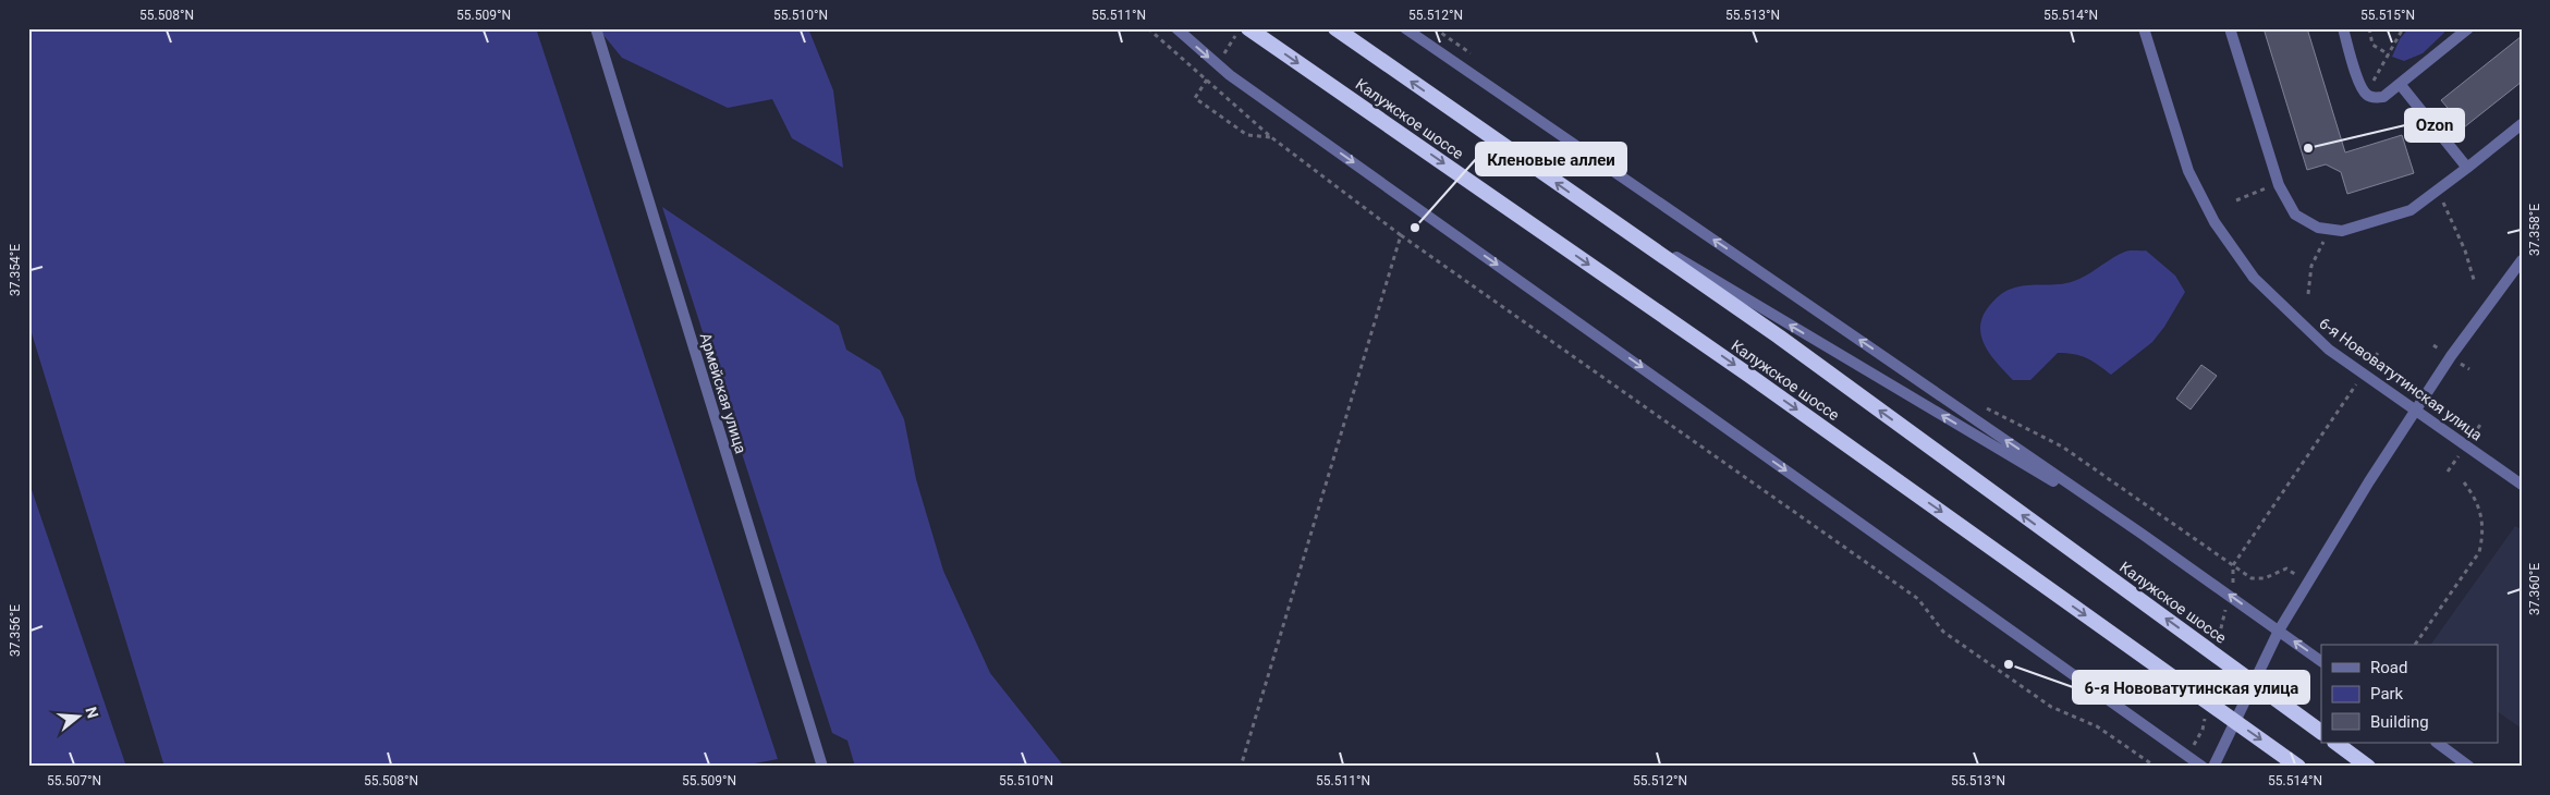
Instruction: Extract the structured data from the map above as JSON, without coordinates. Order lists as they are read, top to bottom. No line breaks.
{"streets":{"highway":["Калужское шоссе"],"street":["6-я Нововатутинская улица","Армейская улица"]},"places":["Ozon","Кленовые аллеи","6-я Нововатутинская улица"],"legend":["Road","Park","Building"],"north":"right","coordinates":["55.508°N","55.509°N","55.510°N","55.511°N","55.512°N","55.513°N","55.514°N","55.515°N","37.358°E","37.354°E","37.360°E","37.356°E","55.507°N"]}
